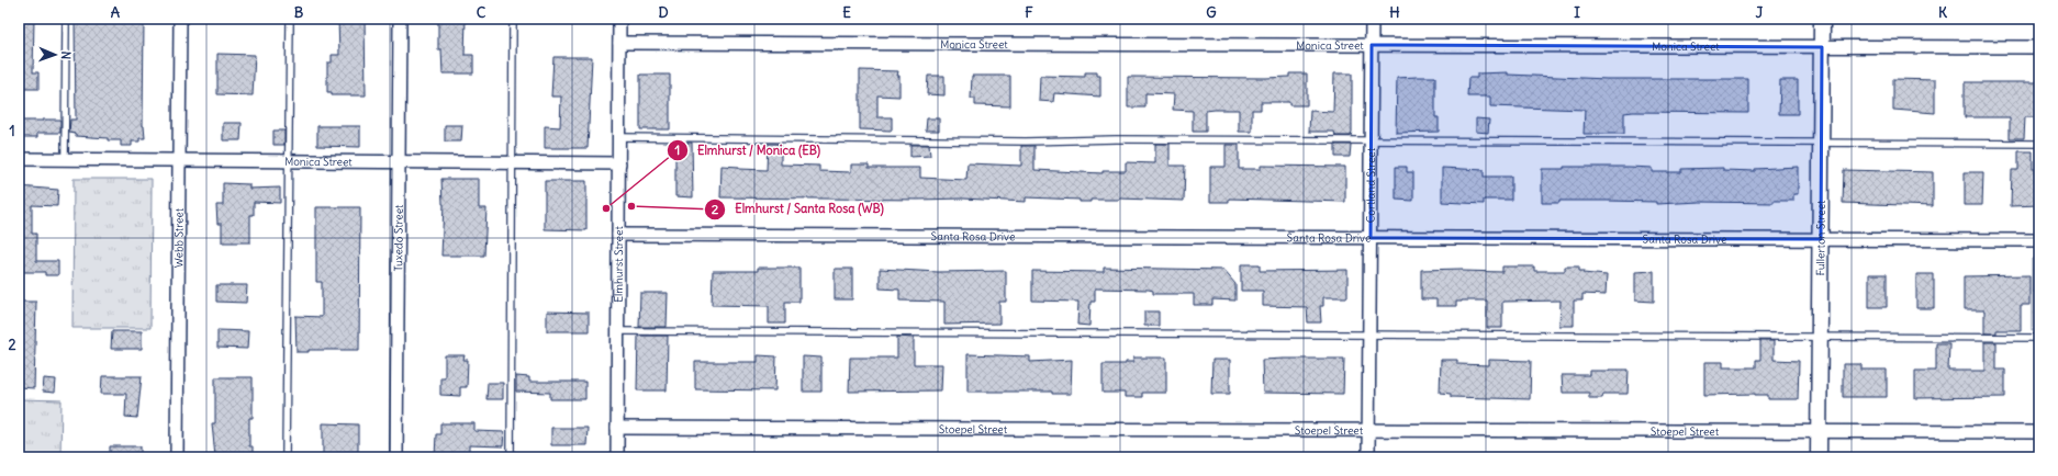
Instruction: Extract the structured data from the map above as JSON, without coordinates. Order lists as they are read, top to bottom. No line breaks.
{"streets":{"street":["Monica Street","Cortland Street","Santa Rosa Drive","Webb Street","Tuxedo Street","Fullerton Street","Elmhurst Street","Stoepel Street"]},"crossings":[["Monica Street","Cortland Street"],["Monica Street","Webb Street"],["Monica Street","Tuxedo Street"],["Monica Street","Fullerton Street"],["Monica Street","Elmhurst Street"],["Cortland Street","Santa Rosa Drive"],["Cortland Street","Stoepel Street"],["Santa Rosa Drive","Fullerton Street"],["Santa Rosa Drive","Elmhurst Street"],["Fullerton Street","Stoepel Street"],["Elmhurst Street","Stoepel Street"]],"places":["Elmhurst / Santa Rosa (WB)","Elmhurst / Monica (EB)"],"north":"right","grid":{"columns":["A","B","C","D","E","F","G","H","I","J","K"],"rows":["1","2"]}}
